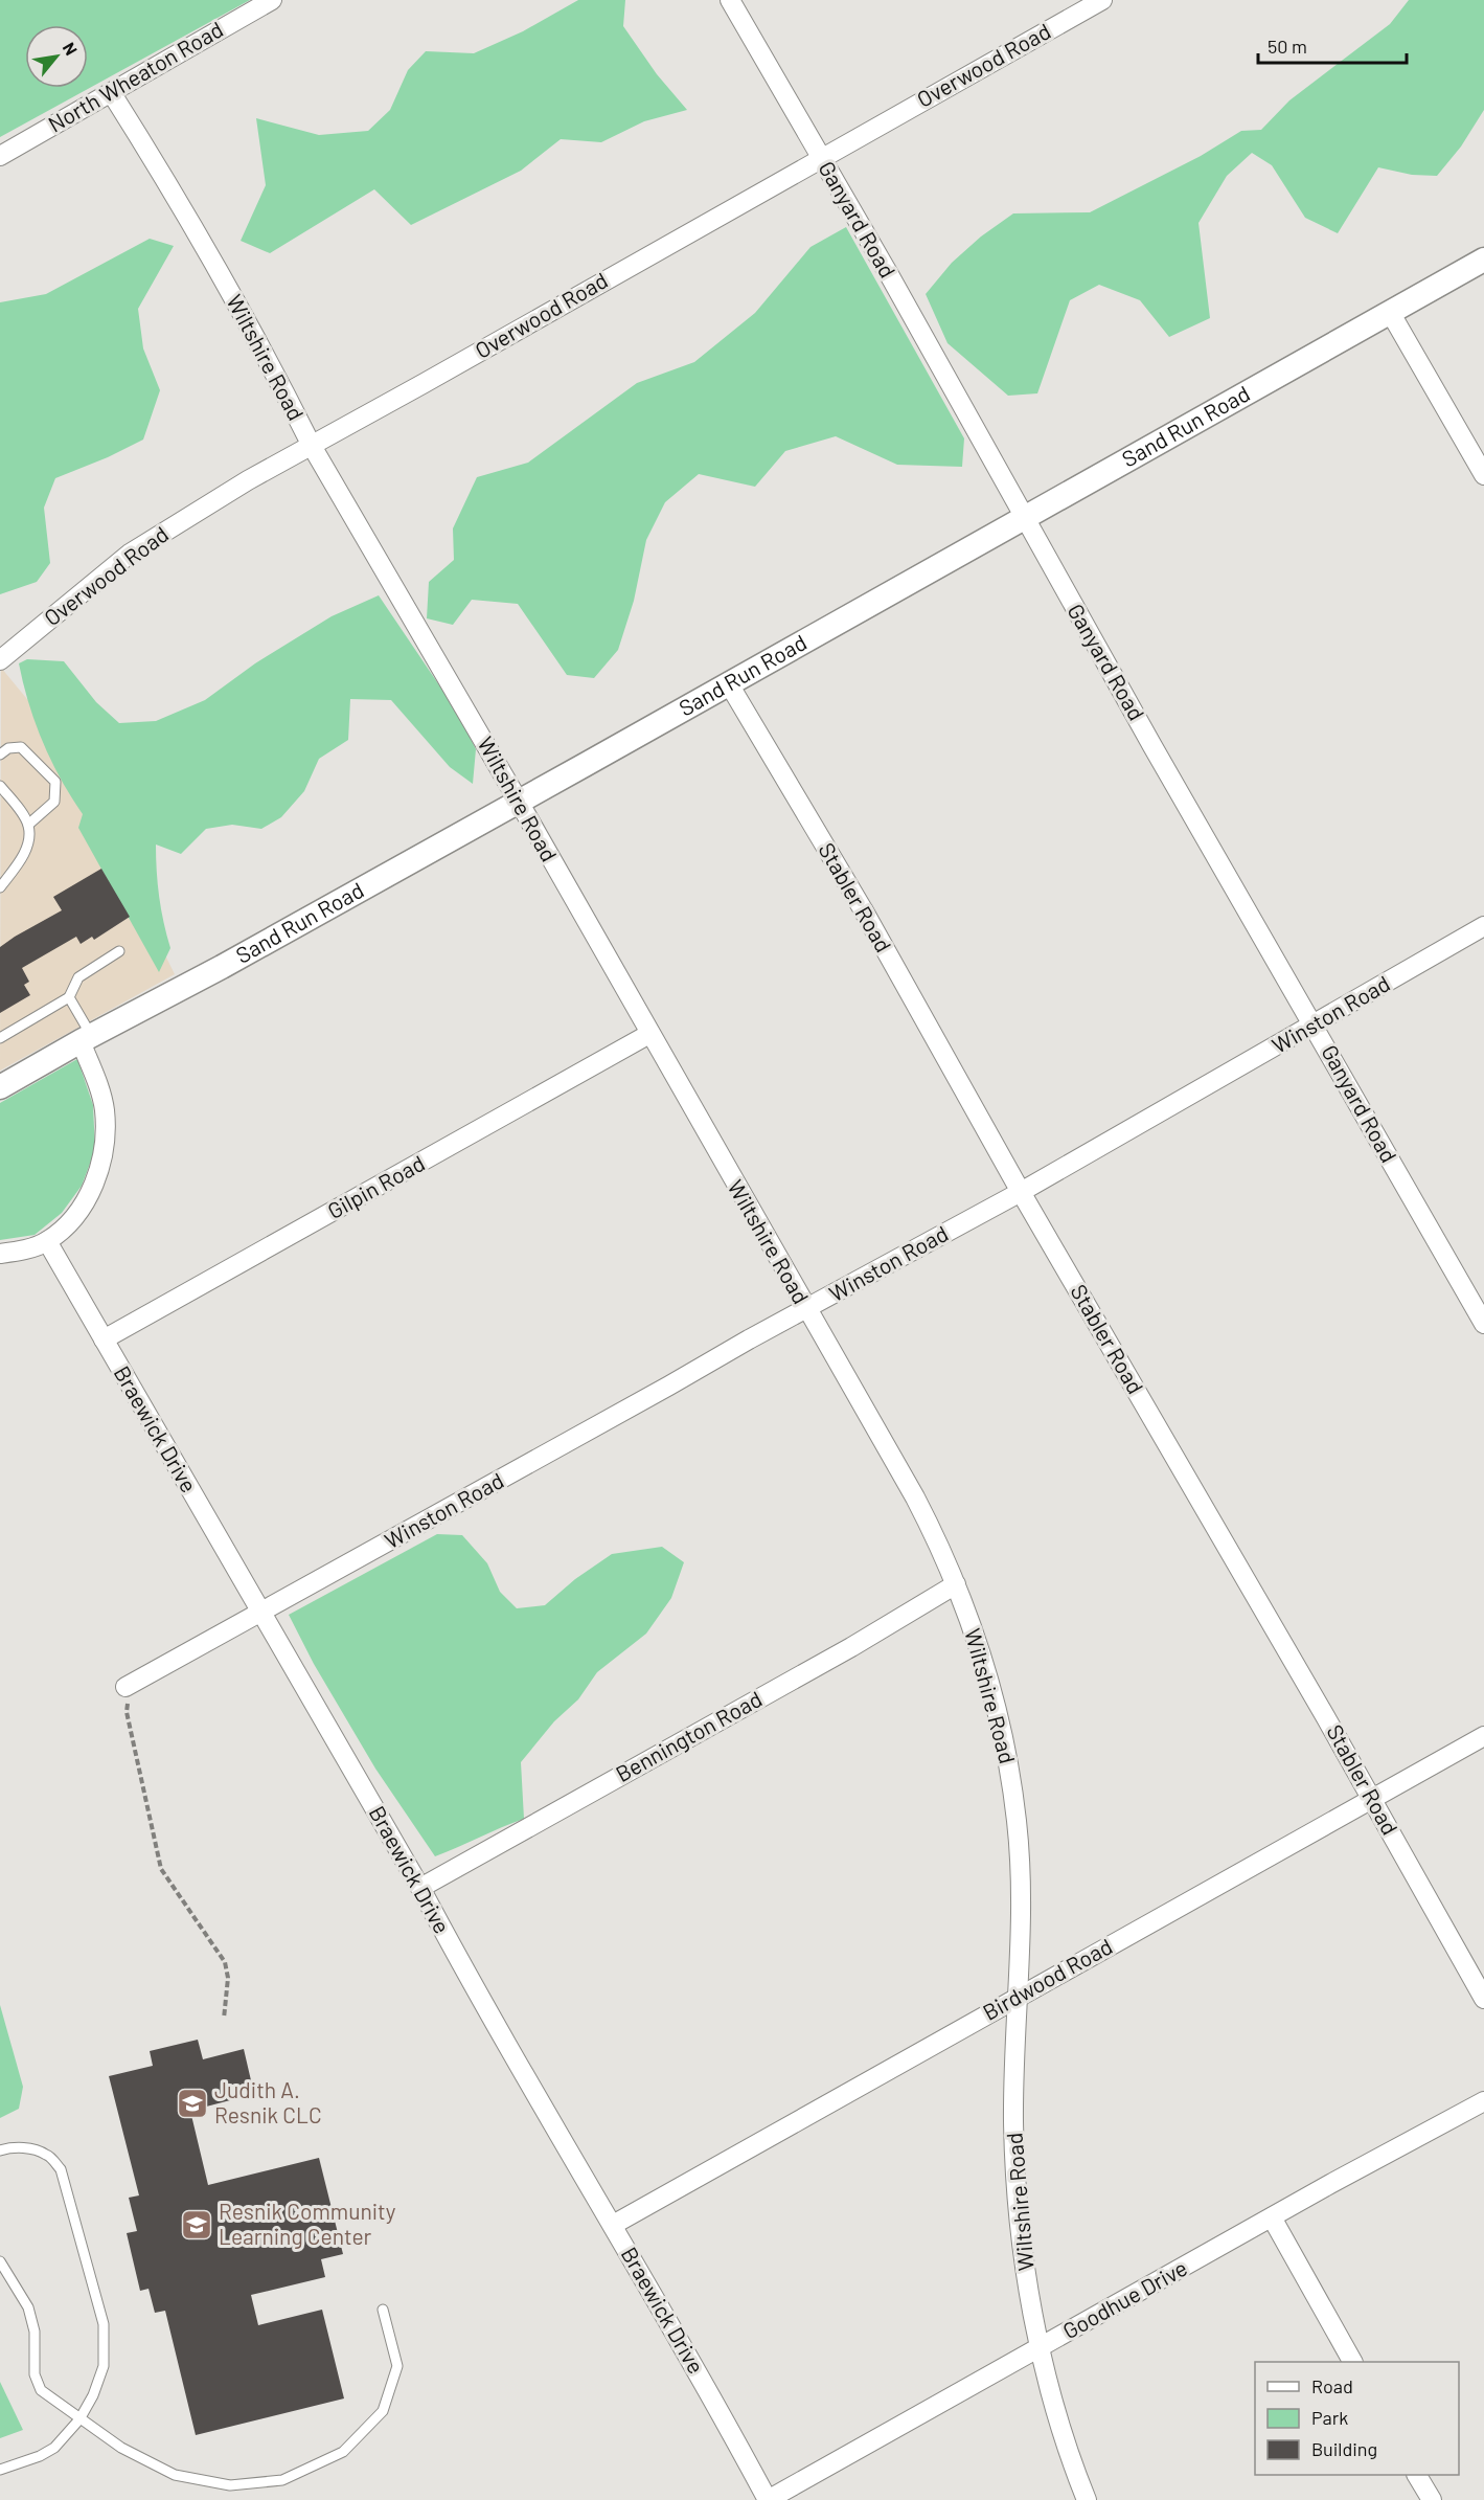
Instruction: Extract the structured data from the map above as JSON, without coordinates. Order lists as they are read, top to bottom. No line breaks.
{"streets":{"street":["Overwood Road","North Wheaton Road","Ganyard Road","Wiltshire Road","Sand Run Road","Stabler Road","Winston Road","Gilpin Road","Braewick Drive","Bennington Road","Birdwood Road","Goodhue Drive"]},"crossings":[["Overwood Road","Ganyard Road"],["Overwood Road","Wiltshire Road"],["North Wheaton Road","Wiltshire Road"],["Ganyard Road","Sand Run Road"],["Ganyard Road","Winston Road"],["Wiltshire Road","Sand Run Road"],["Wiltshire Road","Winston Road"],["Wiltshire Road","Gilpin Road"],["Wiltshire Road","Bennington Road"],["Wiltshire Road","Birdwood Road"],["Wiltshire Road","Goodhue Drive"],["Sand Run Road","Stabler Road"],["Stabler Road","Winston Road"],["Stabler Road","Birdwood Road"],["Winston Road","Braewick Drive"],["Gilpin Road","Braewick Drive"],["Braewick Drive","Bennington Road"],["Braewick Drive","Birdwood Road"],["Braewick Drive","Goodhue Drive"]],"places":{"school or university":["Judith A. Resnik CLC","Resnik Community Learning Center"]},"legend":["Road","Park","Building"],"scale_bar":"50 m","north":"top right"}
